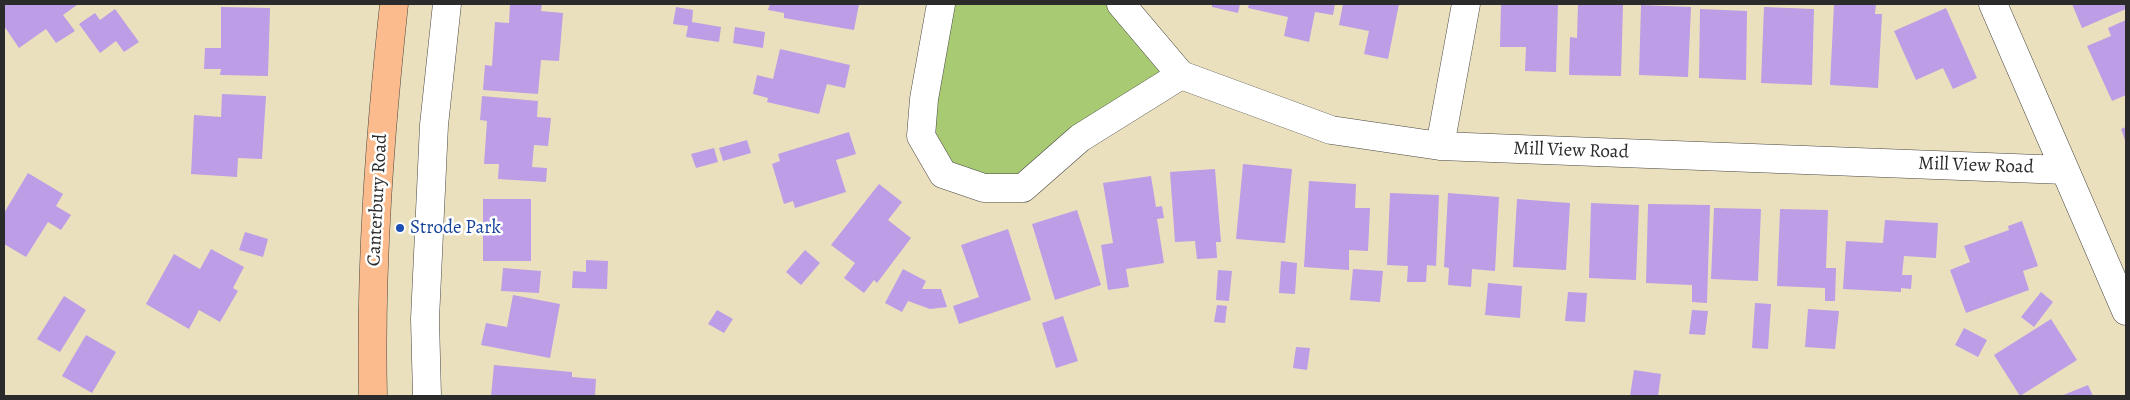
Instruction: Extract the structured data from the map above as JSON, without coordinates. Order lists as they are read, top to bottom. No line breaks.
{"streets":{"main road":["Canterbury Road"],"street":["Mill View Road"]},"places":["Strode Park"]}
